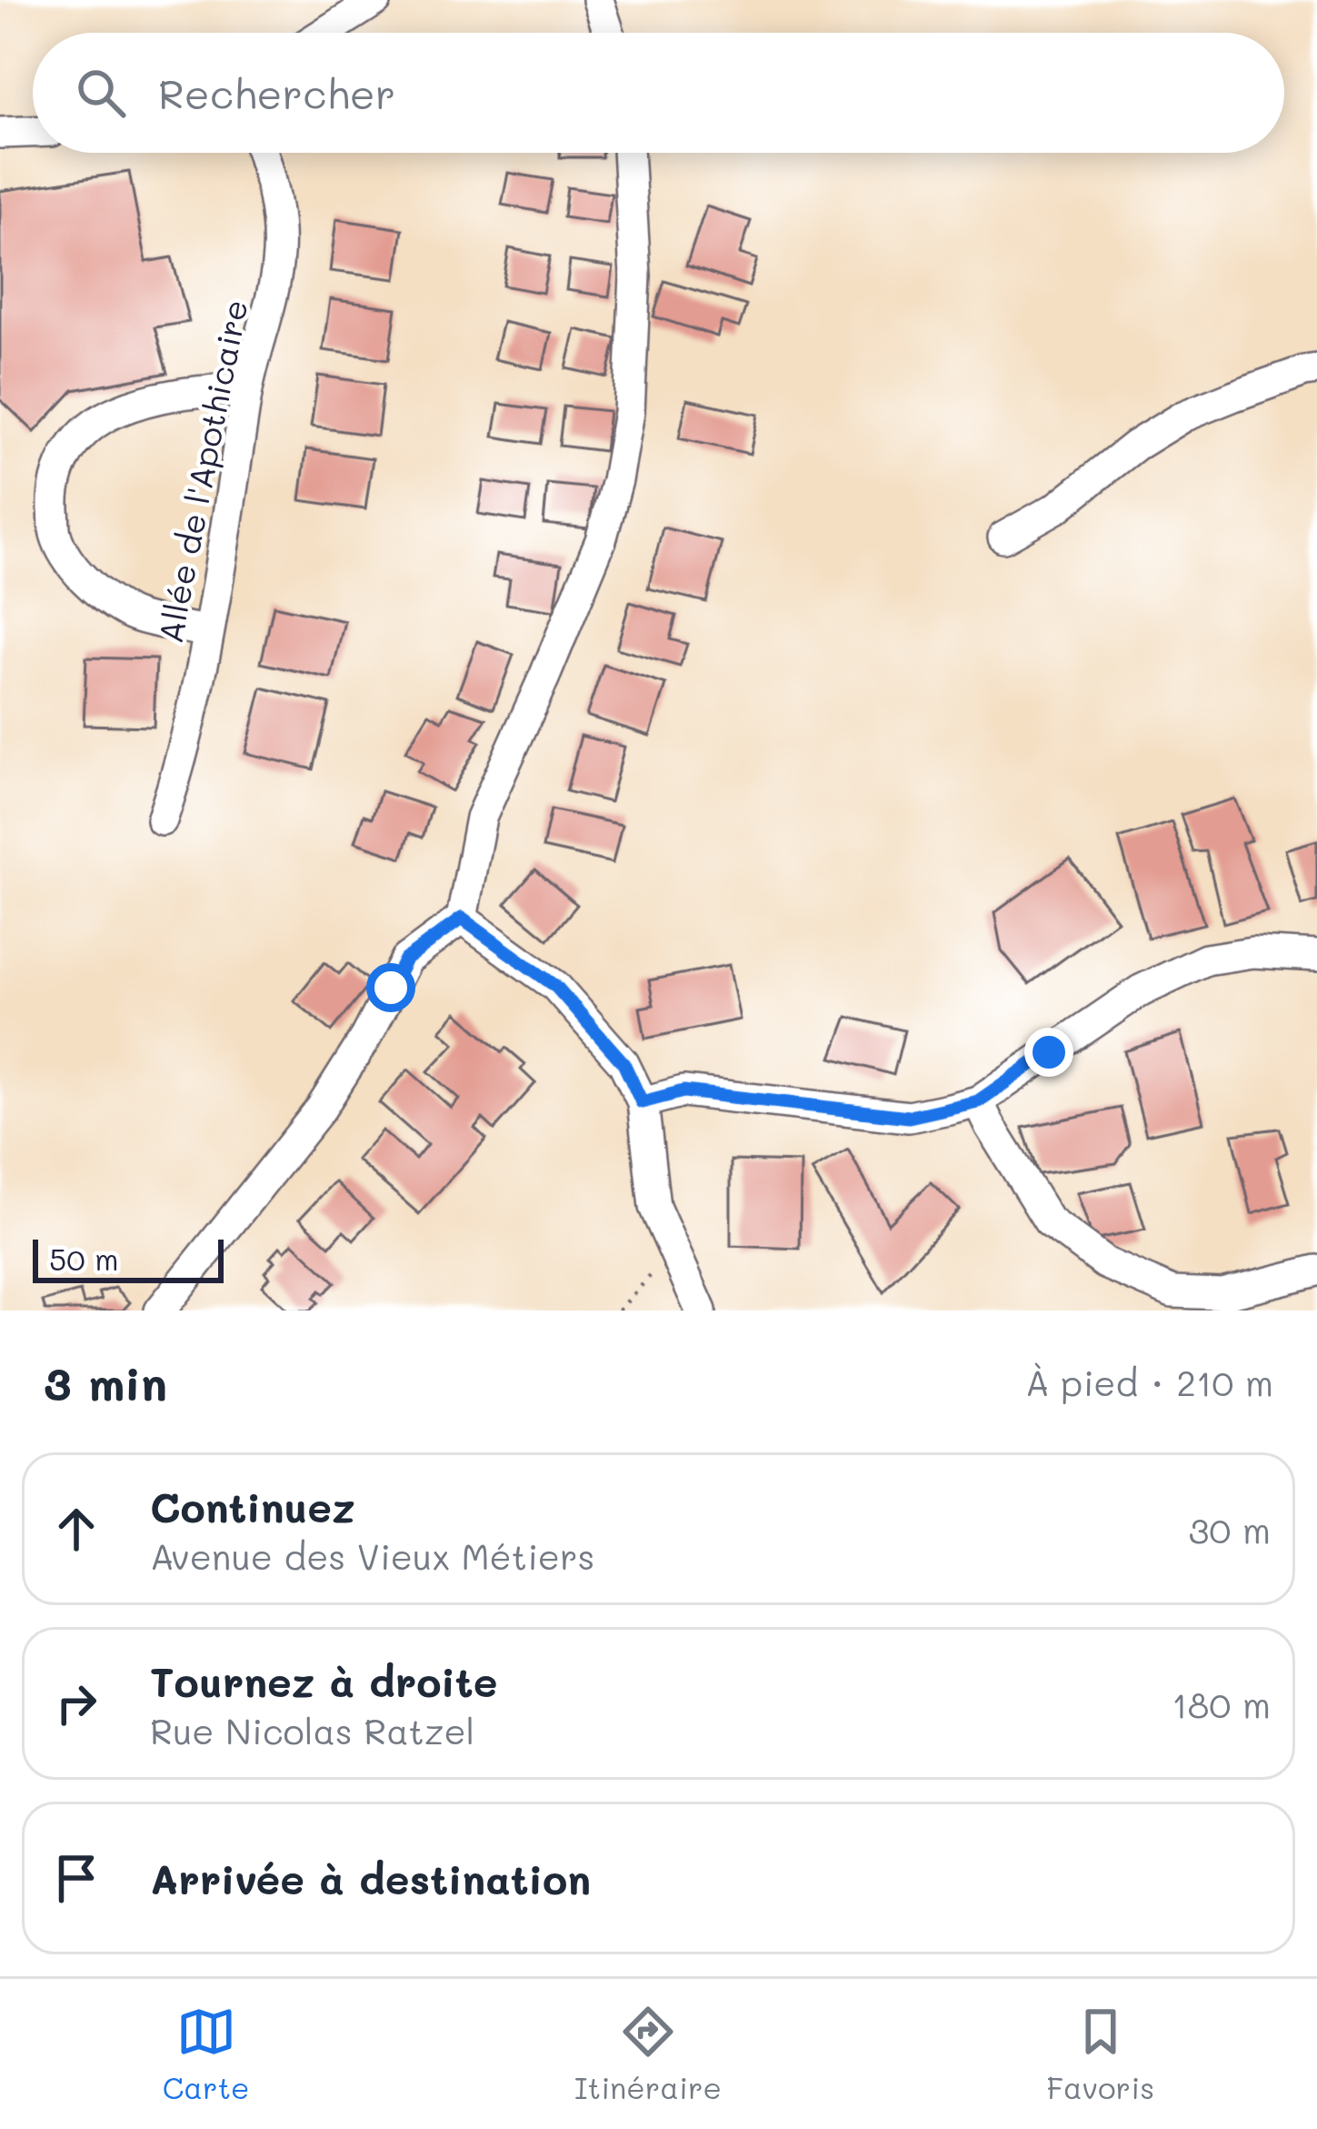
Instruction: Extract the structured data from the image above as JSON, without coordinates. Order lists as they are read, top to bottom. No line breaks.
{"streets":{"street":["Allée de l'Apothicaire"]},"scale_bar":"50 m","page":{"search":"Rechercher","scale":"50 m","heading":["3 min","À pied · 210 m"],"list":[["Continuez","Avenue des Vieux Métiers","30 m"],["Tournez à droite","Rue Nicolas Ratzel","180 m"],"Arrivée à destination"],"nav":["Carte","Itinéraire","Favoris"]}}
